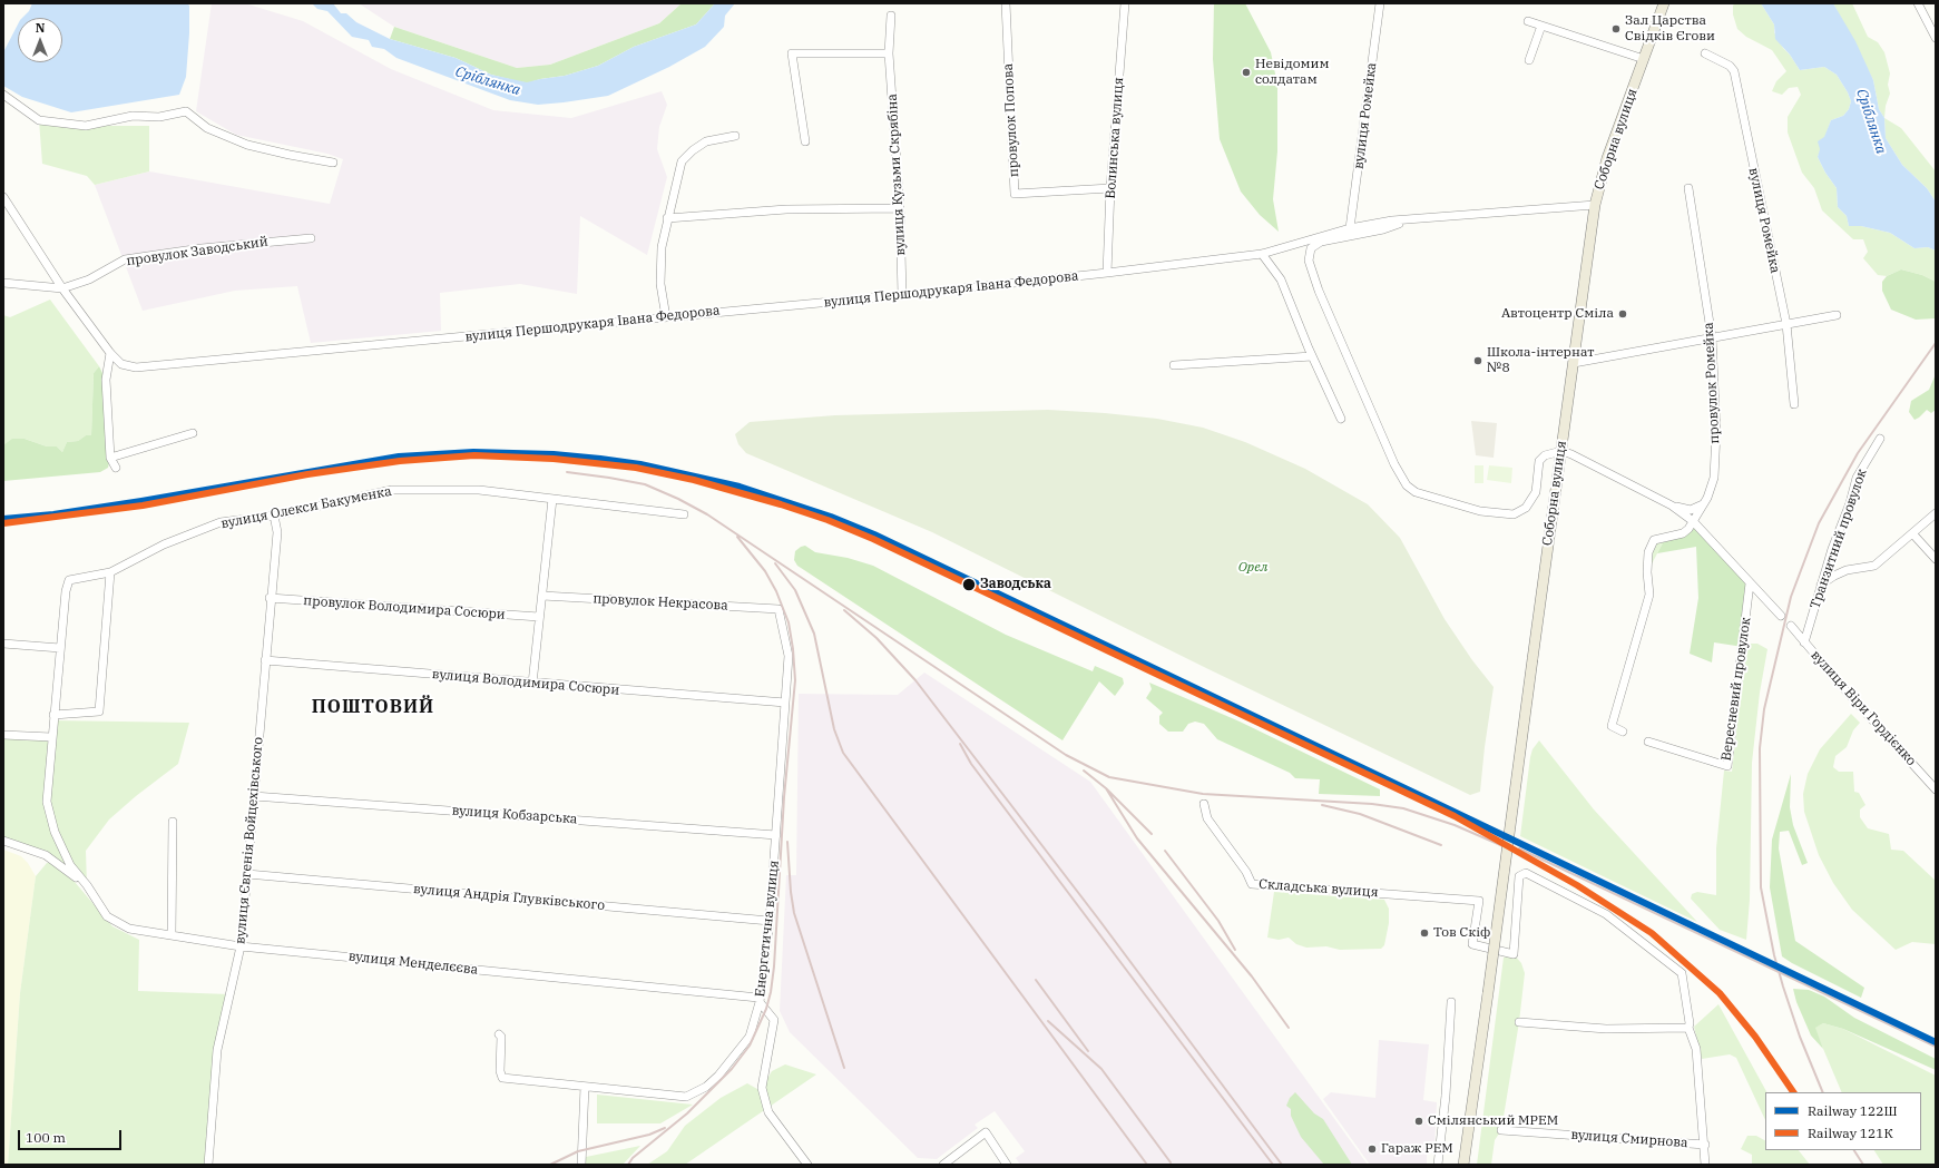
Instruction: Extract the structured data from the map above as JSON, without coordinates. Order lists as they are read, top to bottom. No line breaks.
{"streets":{"main road":["Соборна вулиця"],"street":["вулиця Ромейка","провулок Попова","Волинська вулиця","вулиця Кузьми Скрябіна","провулок Заводський","вулиця Першодрукаря Івана Федорова","провулок Ромейка","вулиця Олекси Бакуменка","Транзитний провулок","провулок Некрасова","провулок Володимира Сосюри","вулиця Володимира Сосюри","Вересневий провулок","вулиця Віри Гордієнко","вулиця Кобзарська","вулиця Євгенія Войцехівського","Складська вулиця","вулиця Андрія Глувківського","Енергетична вулиця","вулиця Менделєєва","вулиця Смирнова"]},"crossings":[["вулиця Ромейка","вулиця Першодрукаря Івана Федорова"],["провулок Попова","Волинська вулиця"],["Волинська вулиця","вулиця Першодрукаря Івана Федорова"],["вулиця Кузьми Скрябіна","вулиця Першодрукаря Івана Федорова"],["провулок Заводський","вулиця Першодрукаря Івана Федорова"],["вулиця Олекси Бакуменка","вулиця Євгенія Войцехівського"],["вулиця Олекси Бакуменка","вулиця Менделєєва"],["Транзитний провулок","вулиця Віри Гордієнко"],["провулок Некрасова","Енергетична вулиця"],["провулок Володимира Сосюри","вулиця Євгенія Войцехівського"],["вулиця Володимира Сосюри","вулиця Євгенія Войцехівського"],["вулиця Володимира Сосюри","Енергетична вулиця"],["вулиця Кобзарська","вулиця Євгенія Войцехівського"],["вулиця Кобзарська","Енергетична вулиця"],["вулиця Євгенія Войцехівського","вулиця Андрія Глувківського"],["вулиця Євгенія Войцехівського","вулиця Менделєєва"],["вулиця Андрія Глувківського","Енергетична вулиця"],["Енергетична вулиця","вулиця Менделєєва"]],"districts":["ПОШТОВИЙ"],"water":["Сріблянка"],"parks":["Орел"],"places":["Зал Царства Свідків Єгови","Невідомим солдатам","Автоцентр Сміла","Школа-інтернат №8","Заводська","Тов Скіф","Смілянський МРЕМ","Гараж РЕМ"],"lines":["rail line 122Ш","rail line 121К"],"legend":["Railway 122Ш","Railway 121К"],"scale_bar":"100 m","north":"top"}
